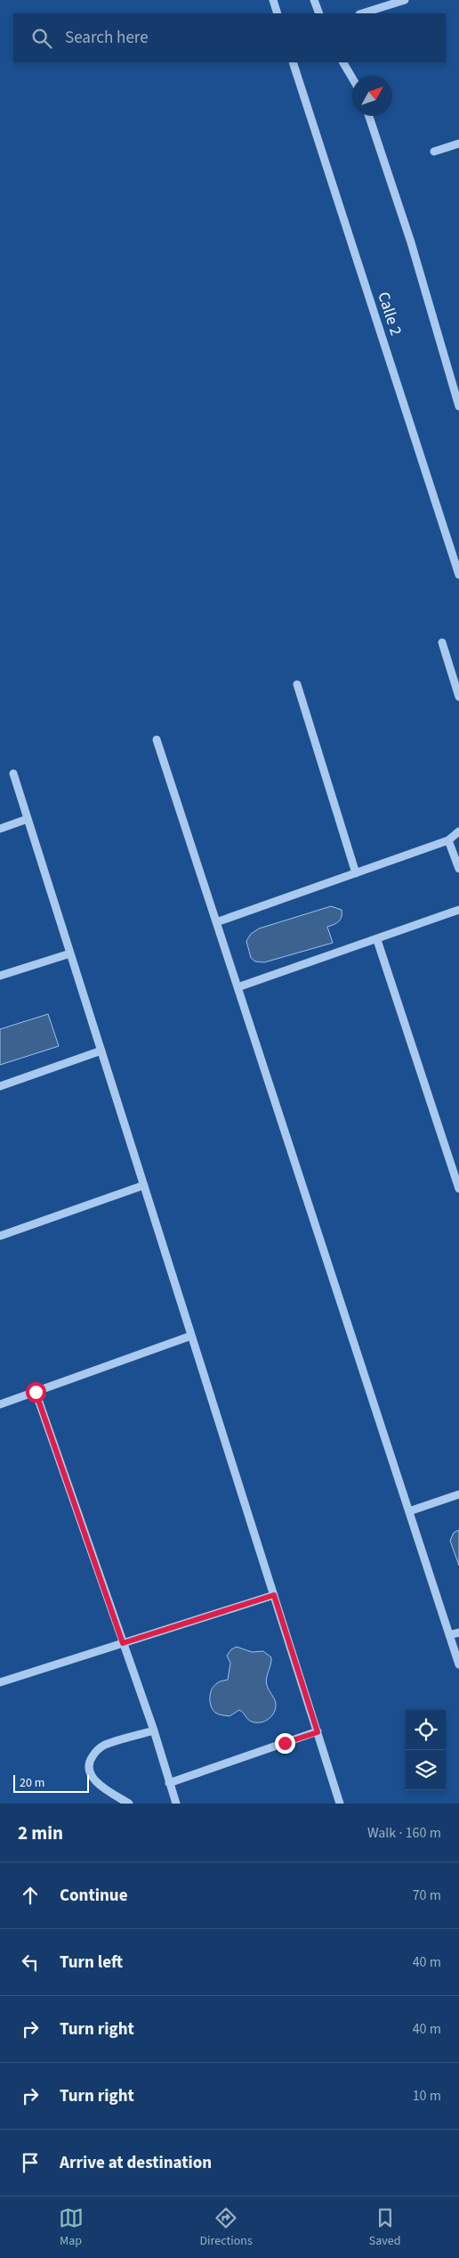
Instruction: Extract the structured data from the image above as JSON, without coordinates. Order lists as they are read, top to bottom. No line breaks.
{"streets":{"street":["Calle 2"]},"scale_bar":"20 m","north":"top right","page":{"search":"Search here","scale":"20 m","heading":["2 min","Walk · 160 m"],"list":[["Continue","70 m"],["Turn left","40 m"],["Turn right","40 m"],["Turn right","10 m"],"Arrive at destination"],"nav":["Map","Directions","Saved"]}}
